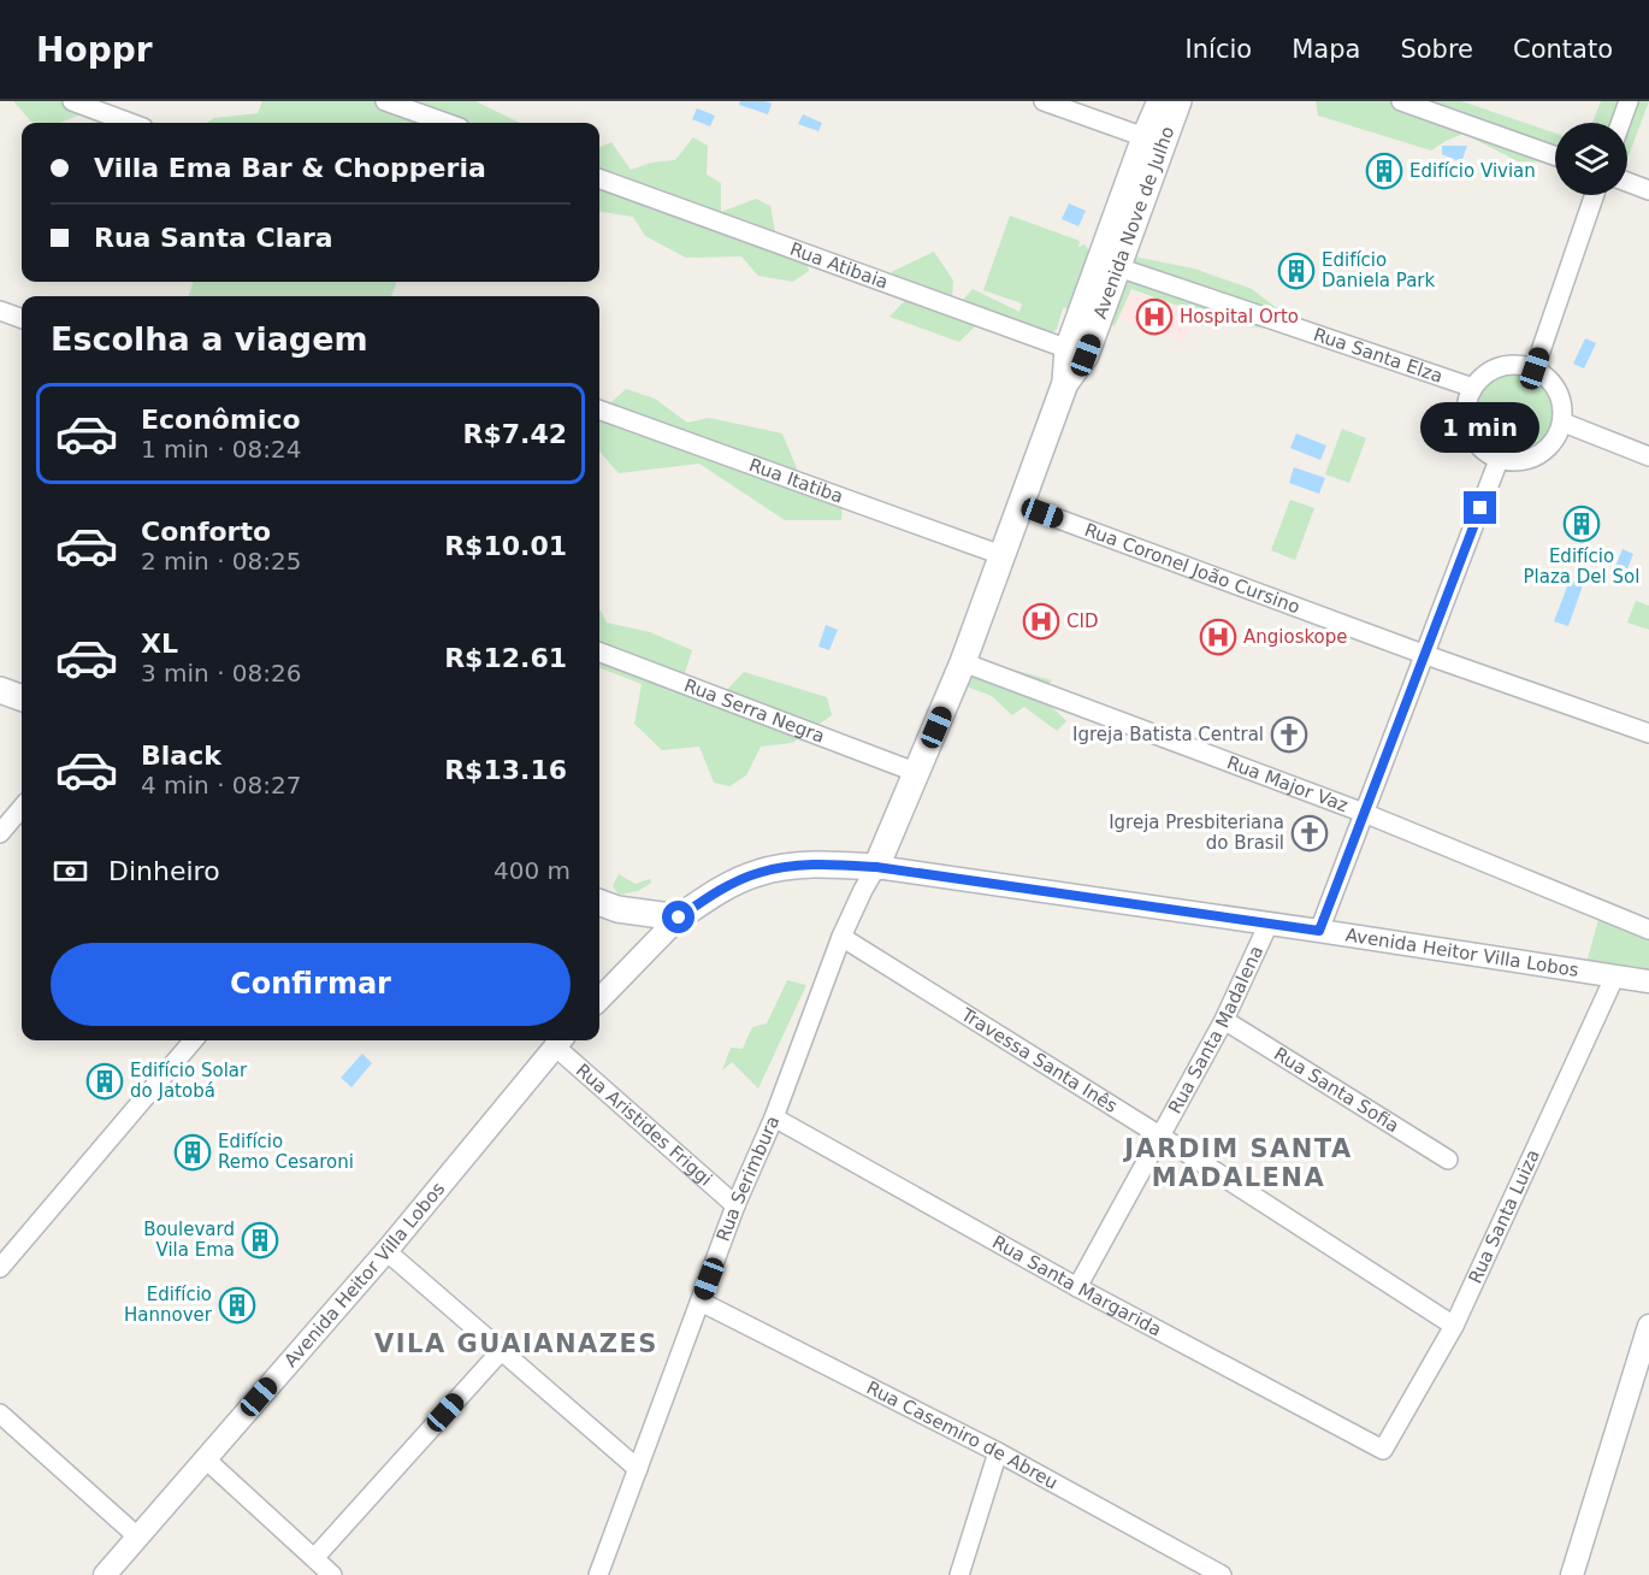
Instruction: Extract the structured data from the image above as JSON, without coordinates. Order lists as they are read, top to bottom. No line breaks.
{"streets":{"main road":["Avenida Nove de Julho","Avenida Heitor Villa Lobos"],"street":["Rua Atibaia","Rua Santa Elza","Rua Itatiba","Rua Coronel João Cursino","Rua Serra Negra","Rua Major Vaz","Rua Santa Madalena","Travessa Santa Inês","Rua Santa Sofia","Rua Aristides Friggi","Rua Serimbura","Rua Santa Luiza","Rua Santa Margarida","Rua Casemiro de Abreu"]},"crossings":[["Avenida Nove de Julho","Rua Atibaia"],["Avenida Nove de Julho","Rua Santa Elza"],["Avenida Nove de Julho","Rua Itatiba"],["Avenida Nove de Julho","Rua Coronel João Cursino"],["Avenida Nove de Julho","Rua Serra Negra"],["Avenida Nove de Julho","Rua Major Vaz"],["Avenida Nove de Julho","Avenida Heitor Villa Lobos"],["Avenida Nove de Julho","Rua Serimbura"],["Avenida Heitor Villa Lobos","Rua Santa Madalena"],["Avenida Heitor Villa Lobos","Rua Aristides Friggi"],["Avenida Heitor Villa Lobos","Rua Serimbura"],["Avenida Heitor Villa Lobos","Rua Santa Luiza"],["Rua Santa Madalena","Travessa Santa Inês"],["Rua Santa Madalena","Rua Santa Sofia"],["Rua Santa Madalena","Rua Santa Margarida"],["Travessa Santa Inês","Rua Serimbura"],["Travessa Santa Inês","Rua Santa Luiza"],["Rua Aristides Friggi","Rua Serimbura"],["Rua Serimbura","Rua Santa Margarida"],["Rua Serimbura","Rua Casemiro de Abreu"],["Rua Santa Luiza","Rua Santa Margarida"]],"districts":["JARDIM SANTA MADALENA","VILA GUAIANAZES"],"places":{"building":["Edifício Vivian","Edifício Daniela Park","Edifício Plaza Del Sol","Edifício Solar do Jatobá","Edifício Remo Cesaroni","Boulevard Vila Ema","Edifício Hannover"],"hospital":["Hospital Orto","CID","Angioskope"],"church":["Igreja Batista Central","Igreja Presbiteriana do Brasil"]},"page":{"header":"Hoppr","nav":["Início","Mapa","Sobre","Contato"],"banner":["Villa Ema Bar & Chopperia","Rua Santa Clara"],"heading":"Escolha a viagem","list":[{"name":"Econômico","note":"1 min · 08:24","value":"R$7.42"},{"name":"Conforto","note":"2 min · 08:25","value":"R$10.01"},{"name":"XL","note":"3 min · 08:26","value":"R$12.61"},{"name":"Black","note":"4 min · 08:27","value":"R$13.16"}],"bubble":"1 min","pay":["Dinheiro","400 m"],"buttons":"Confirmar"}}
